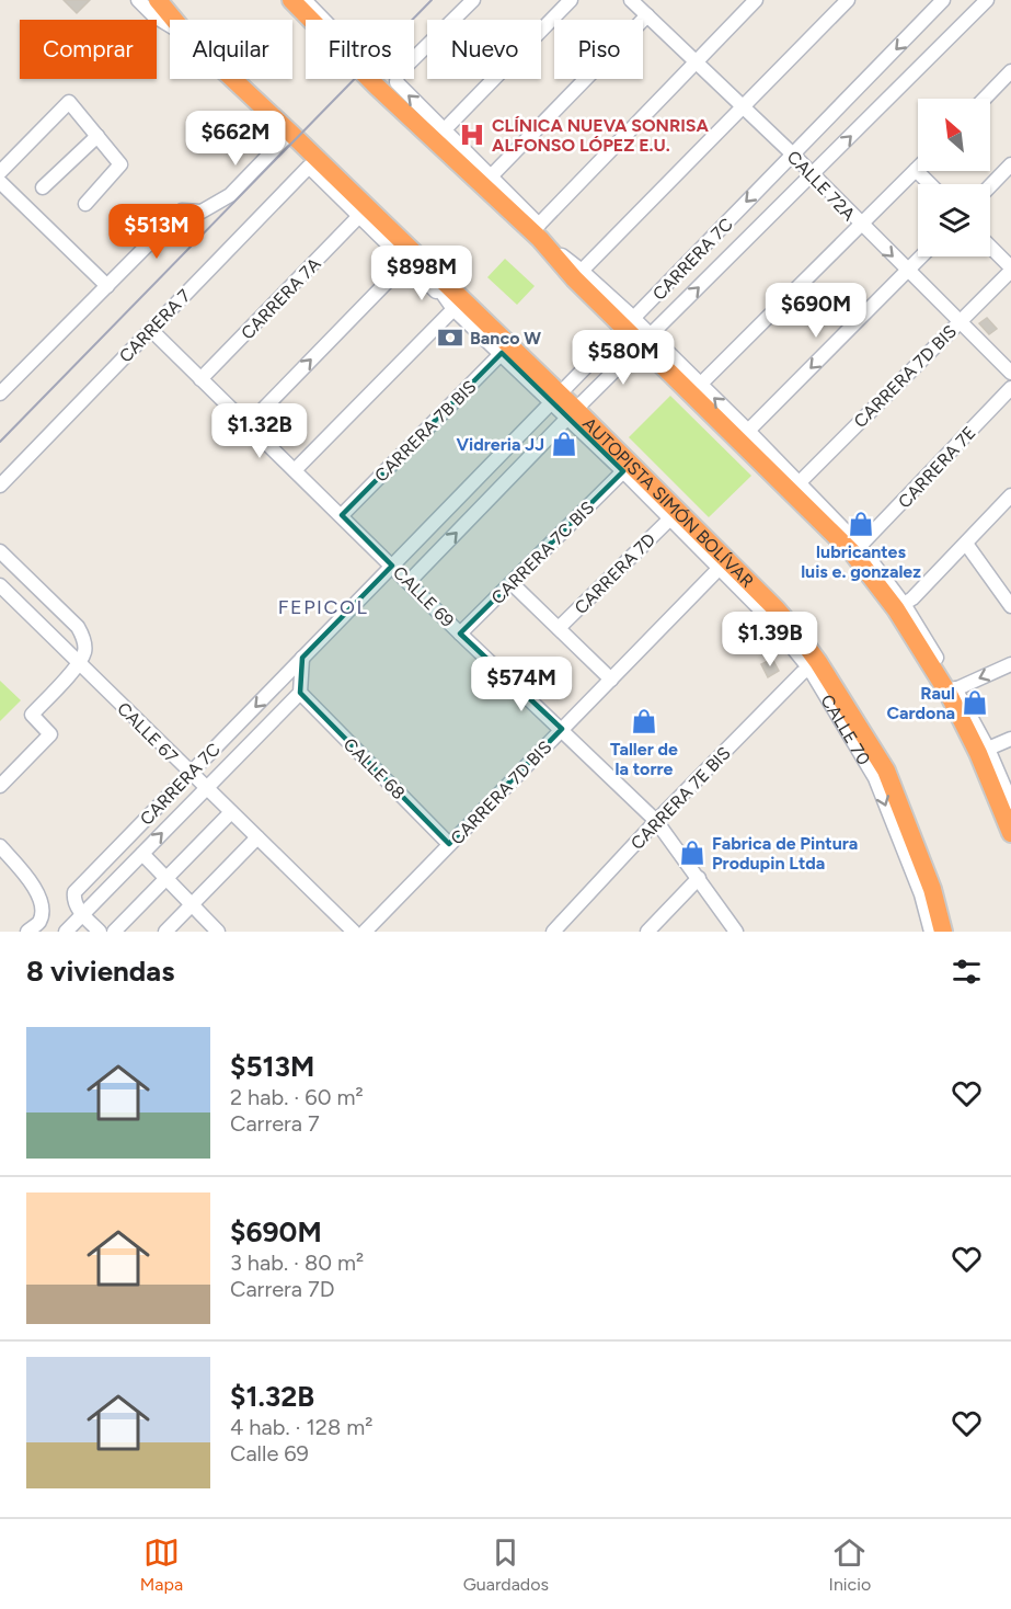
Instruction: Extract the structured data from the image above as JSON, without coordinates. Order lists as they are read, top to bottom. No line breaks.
{"streets":{"highway":["AUTOPISTA SIMÓN BOLÍVAR"],"street":["CALLE 72A","CARRERA 7C","CARRERA 7A","CARRERA 7","CARRERA 7D BIS","CARRERA 7B BIS","CARRERA 7E","CARRERA 7C BIS","CARRERA 7D","CALLE 69","CALLE 70","CALLE 67","CALLE 68","CARRERA 7E BIS"]},"crossings":[["CALLE 72A","CARRERA 7C"],["CALLE 72A","CARRERA 7D BIS"],["CARRERA 7C","AUTOPISTA SIMÓN BOLÍVAR"],["CARRERA 7C","CALLE 69"],["CARRERA 7C","CALLE 70"],["CARRERA 7C","CALLE 67"],["CARRERA 7C","CALLE 68"],["CARRERA 7A","CARRERA 7"],["CARRERA 7A","CALLE 69"],["CARRERA 7","CALLE 69"],["CARRERA 7D BIS","CALLE 69"],["CARRERA 7D BIS","CALLE 70"],["CARRERA 7D BIS","CALLE 68"],["CARRERA 7B BIS","AUTOPISTA SIMÓN BOLÍVAR"],["CARRERA 7B BIS","CALLE 69"],["AUTOPISTA SIMÓN BOLÍVAR","CALLE 70"],["CARRERA 7C BIS","CALLE 69"],["CARRERA 7C BIS","CALLE 70"],["CARRERA 7D","CALLE 70"],["CALLE 69","CARRERA 7E BIS"],["CALLE 70","CARRERA 7E BIS"]],"districts":["FEPICOL"],"places":{"hospital":["CLÍNICA NUEVA SONRISA ALFONSO LÓPEZ E.U."],"bank":["Banco W"],"shop":["Vidreria JJ","lubricantes luis e. gonzalez","Raul Cardona","Taller de la torre","Fabrica de Pintura Produpin Ltda"]},"north":"top left","page":{"chip":["Comprar","Alquilar","Filtros","Nuevo","Piso"],"price":["$662M","$513M","$898M","$690M","$580M","$1.32B","$1.39B","$574M"],"heading":"8 viviendas","list":[{"name":"$513M","note":"2 hab. · 60 m² · Carrera 7"},{"name":"$690M","note":"3 hab. · 80 m² · Carrera 7D"},{"name":"$1.32B","note":"4 hab. · 128 m² · Calle 69"}],"tabs":["Mapa","Guardados","Inicio"]}}
